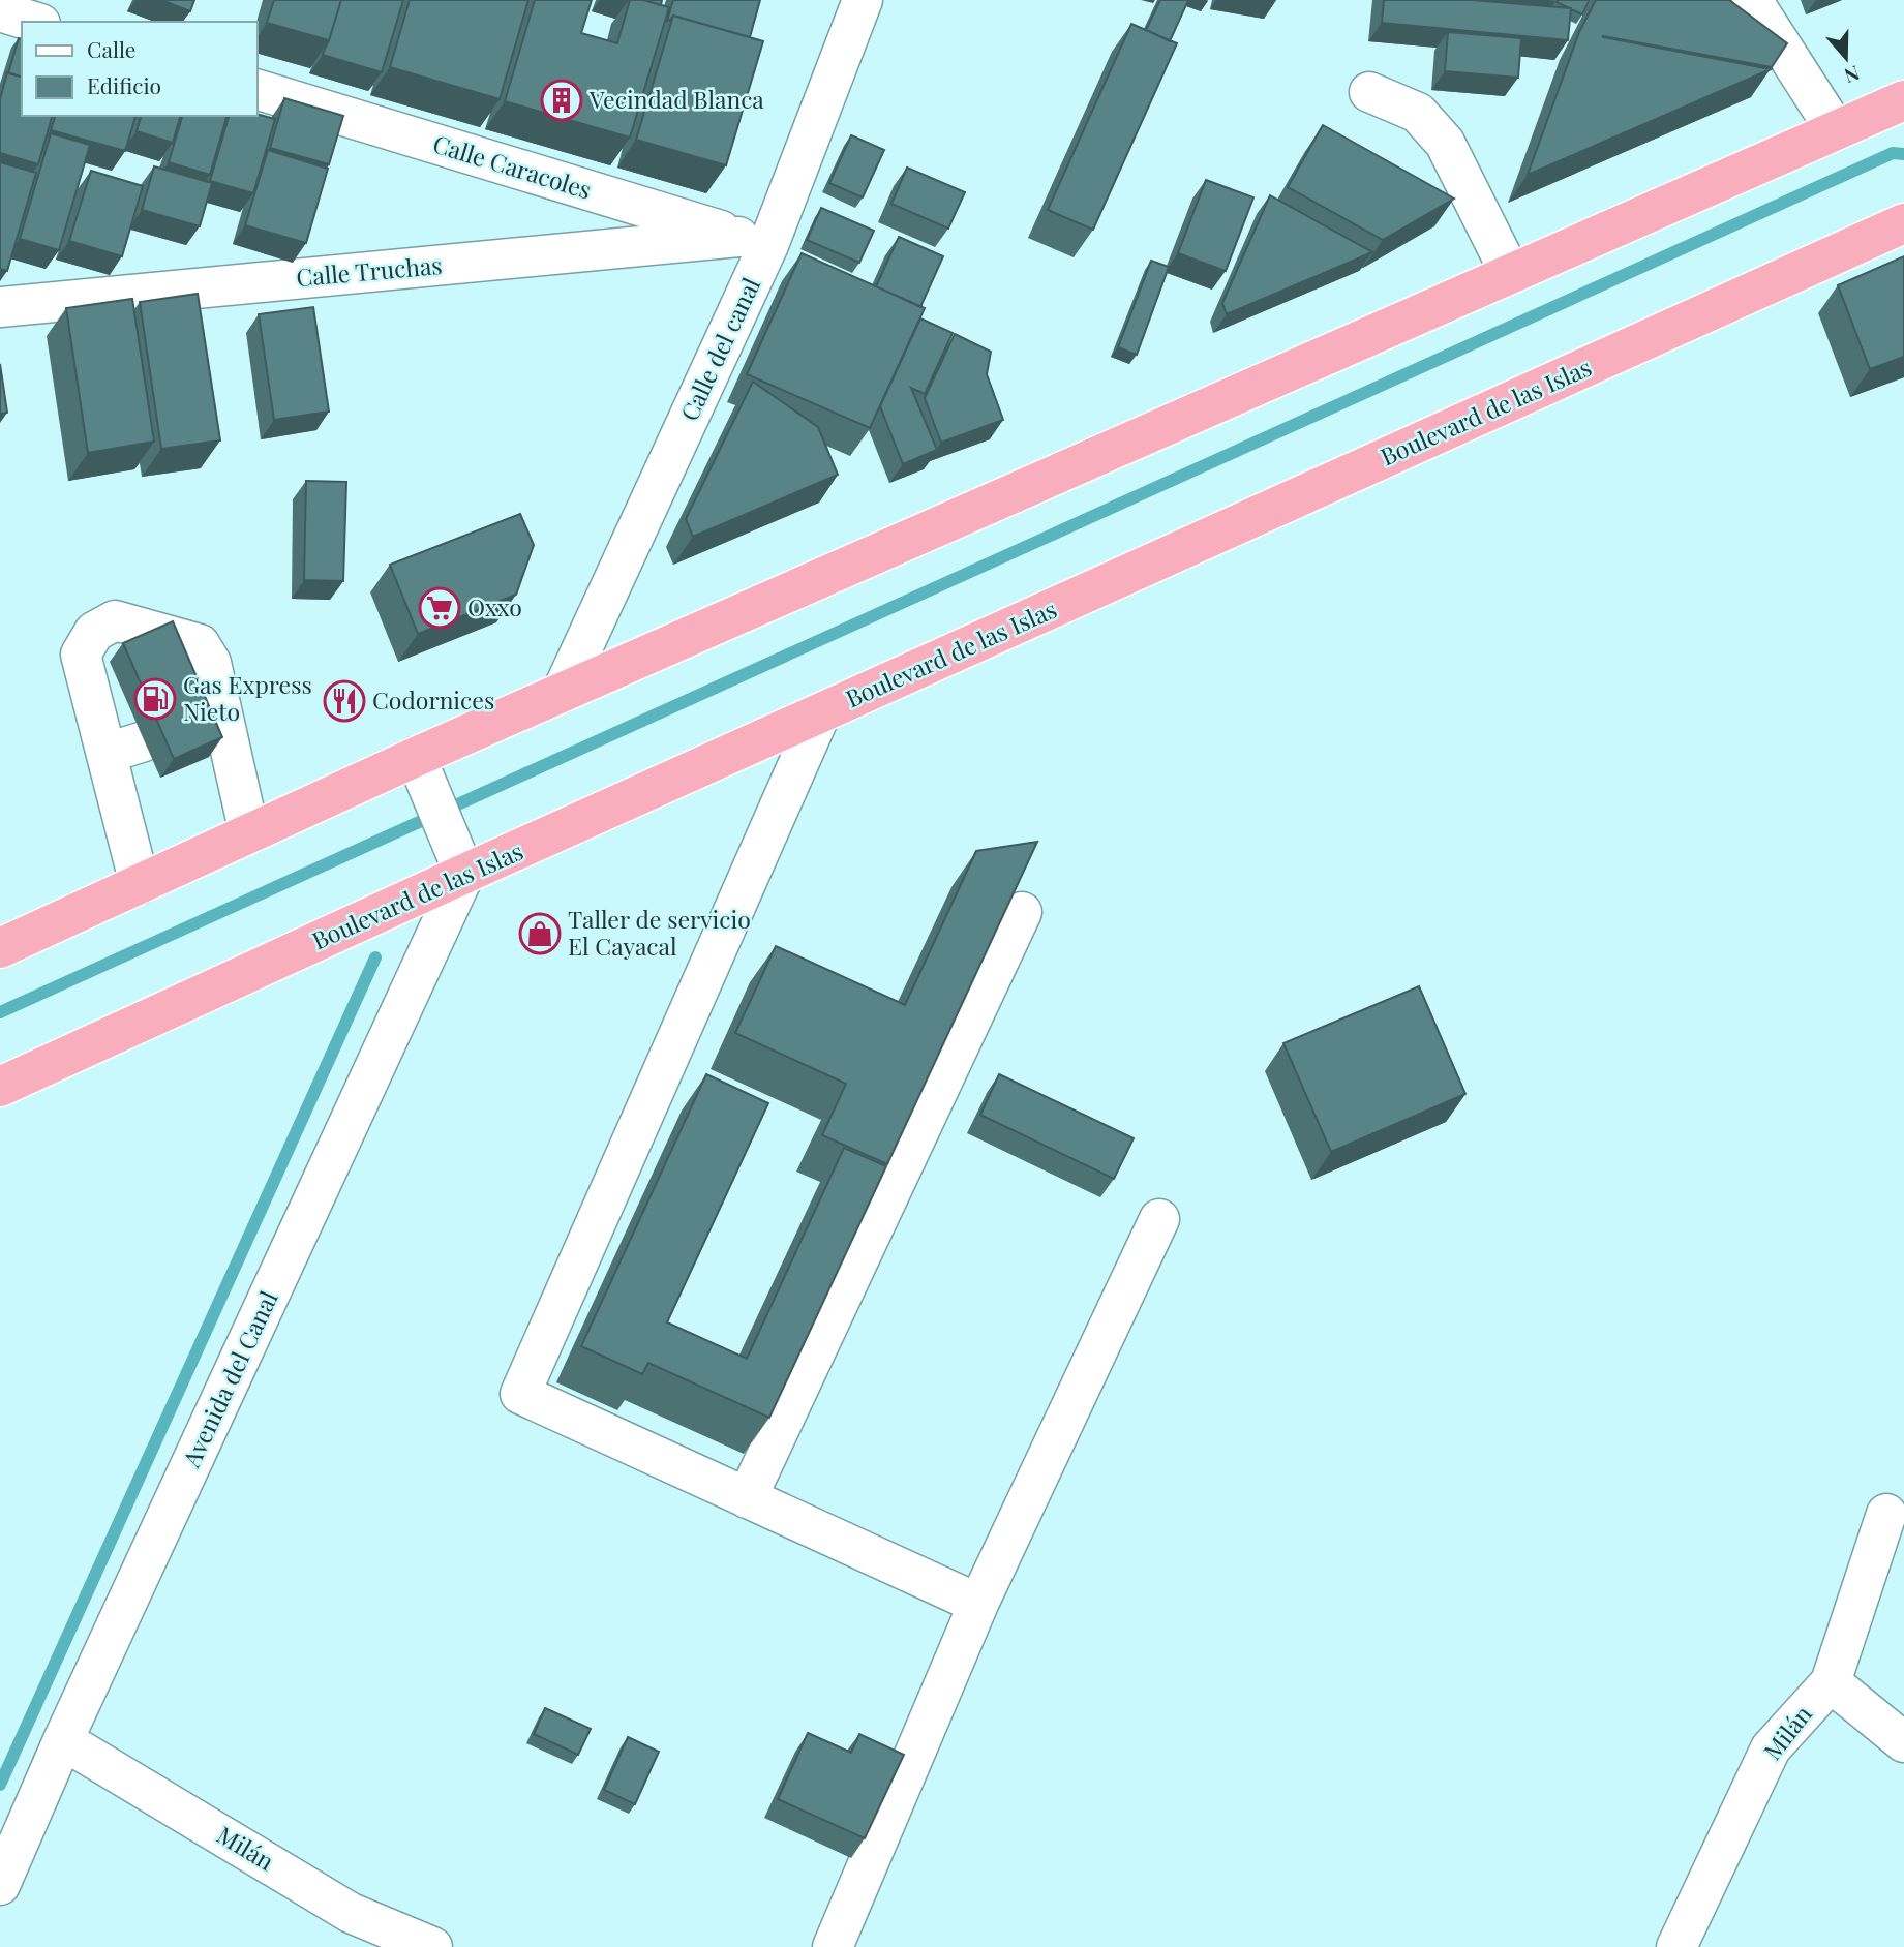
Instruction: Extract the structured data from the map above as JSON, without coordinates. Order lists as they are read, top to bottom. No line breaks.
{"streets":{"highway":["Boulevard de las Islas"],"street":["Calle Caracoles","Calle Truchas","Calle del canal","Avenida del Canal","Milán"]},"crossings":[["Calle Caracoles","Calle Truchas"],["Calle Caracoles","Calle del canal"],["Calle Truchas","Calle del canal"],["Boulevard de las Islas","Avenida del Canal"],["Avenida del Canal","Milán"]],"places":{"building":["Vecindad Blanca"],"supermarket":["Oxxo"],"fuel station":["Gas Express Nieto"],"restaurant":["Codornices"],"shop":["Taller de servicio El Cayacal"]},"legend":["Calle","Edificio"],"north":"bottom"}
